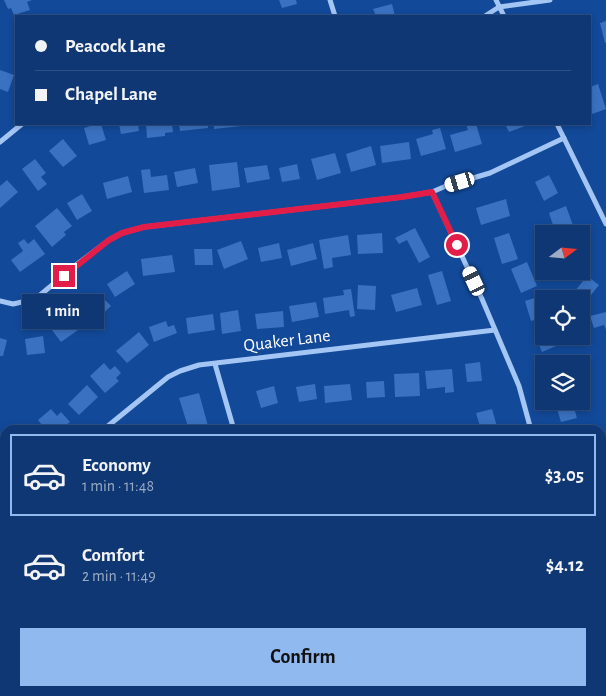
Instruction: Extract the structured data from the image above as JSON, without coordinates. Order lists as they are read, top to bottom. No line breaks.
{"streets":{"street":["Quaker Lane"]},"north":"right","page":{"banner":["Peacock Lane","Chapel Lane"],"bubble":"1 min","list":[{"name":"Economy","note":"1 min · 11:48","value":"$3.05"},{"name":"Comfort","note":"2 min · 11:49","value":"$4.12"}],"buttons":"Confirm"}}
